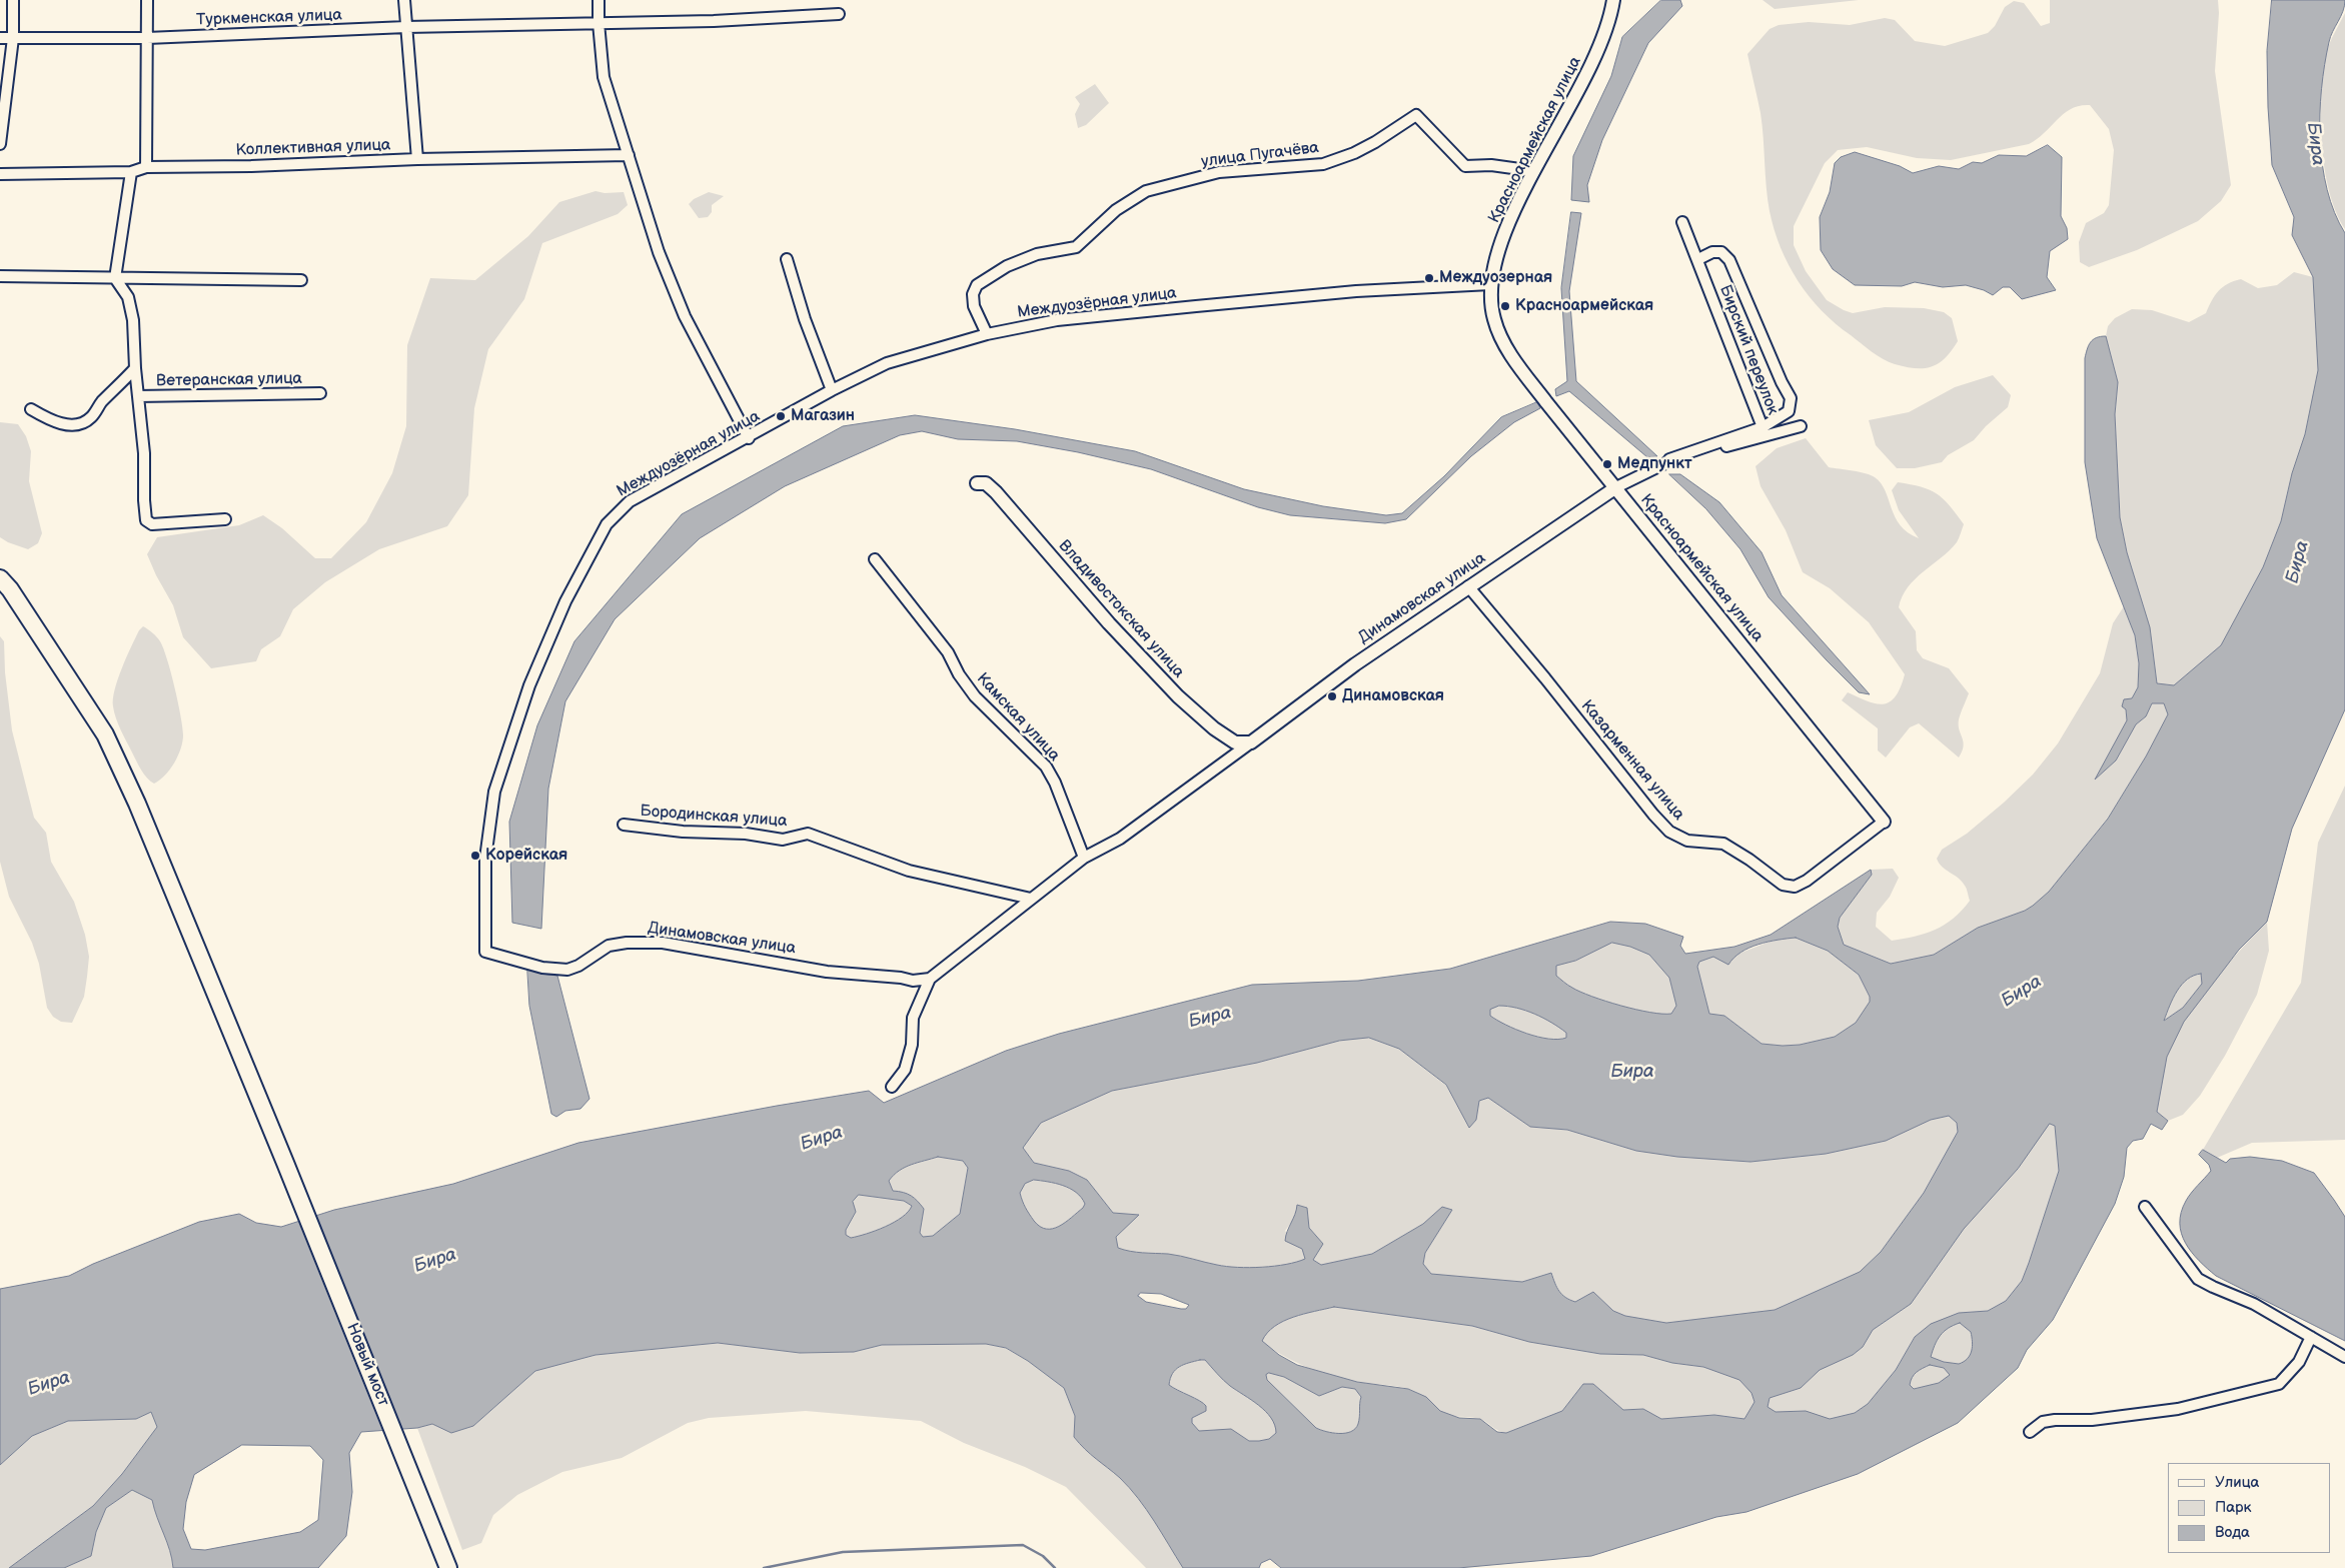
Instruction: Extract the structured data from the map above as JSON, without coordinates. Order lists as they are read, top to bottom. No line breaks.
{"streets":{"main road":["Новый мост"],"street":["Туркменская улица","Красноармейская улица","Коллективная улица","улица Пугачёва","Междуозёрная улица","Бирский переулок","Ветеранская улица","Динамовская улица","Владивостокская улица","Камская улица","Казарменная улица","Бородинская улица"]},"crossings":[["Красноармейская улица","улица Пугачёва"],["Красноармейская улица","Междуозёрная улица"],["Красноармейская улица","Динамовская улица"],["Красноармейская улица","Казарменная улица"],["улица Пугачёва","Междуозёрная улица"],["Междуозёрная улица","Динамовская улица"],["Динамовская улица","Владивостокская улица"],["Динамовская улица","Казарменная улица"]],"water":["Бира"],"places":["Междуозерная","Красноармейская","Магазин","Медпункт","Динамовская","Корейская"],"legend":["Улица","Парк","Вода"]}
